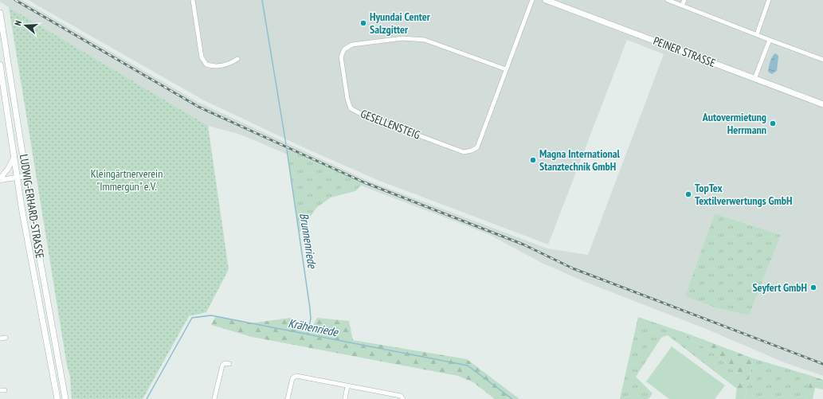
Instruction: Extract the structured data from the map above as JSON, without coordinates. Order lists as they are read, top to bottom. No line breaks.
{"streets":{"main road":["PEINER STRASSE","LUDWIG-ERHARD-STRASSE"],"street":["GESELLENSTEIG"]},"water":["Brunnenriede","Krähenriede"],"parks":["Kleingärtnerverein \"Immergün\" e.V."],"places":["Hyundai Center Salzgitter","Autovermietung Herrmann","Magna International Stanztechnik GmbH","TopTex Textilverwertungs GmbH","Seyfert GmbH"],"north":"left"}
